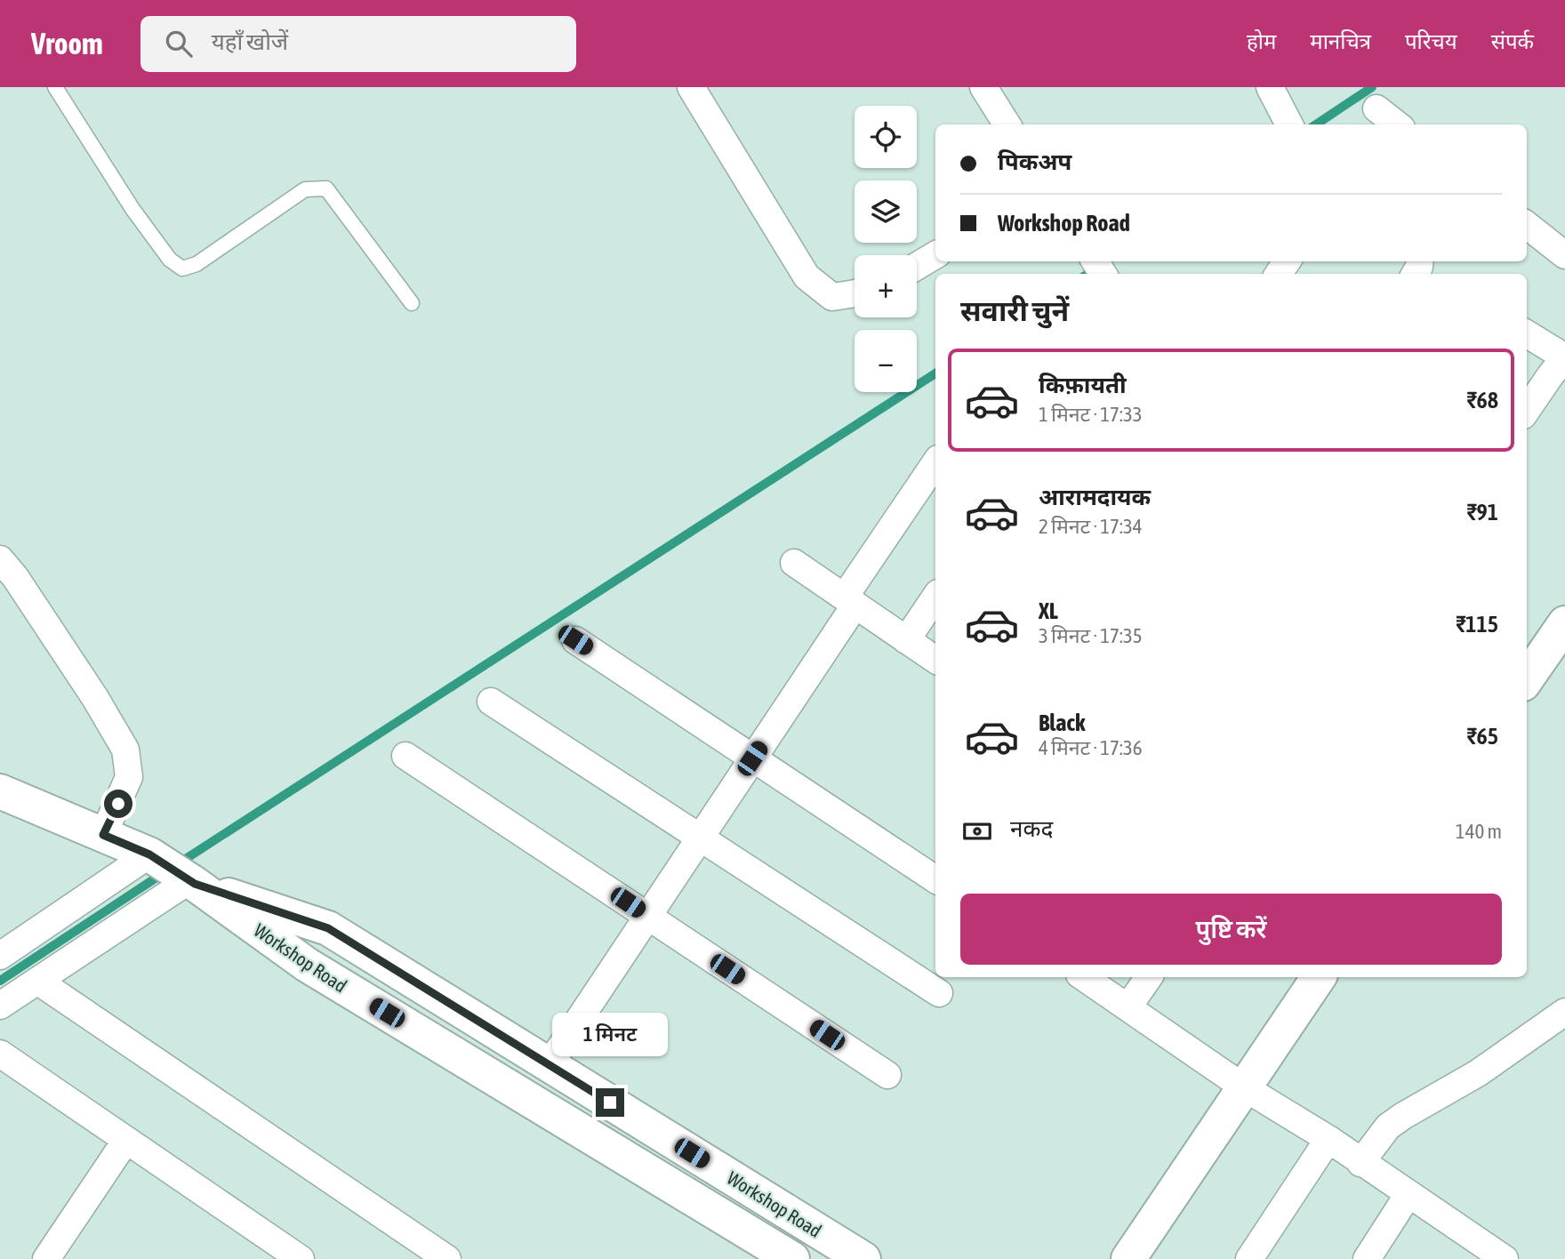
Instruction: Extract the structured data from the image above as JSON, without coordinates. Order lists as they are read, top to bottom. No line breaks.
{"streets":{"main road":["Workshop Road"]},"page":{"header":"Vroom","search":"यहाँ खोजें","nav":["होम","मानचित्र","परिचय","संपर्क"],"map_buttons":["+","−"],"banner":["पिकअप","Workshop Road"],"heading":"सवारी चुनें","list":[{"name":"किफ़ायती","note":"1 मिनट · 17:33","value":"₹68"},{"name":"आरामदायक","note":"2 मिनट · 17:34","value":"₹91"},{"name":"XL","note":"3 मिनट · 17:35","value":"₹115"},{"name":"Black","note":"4 मिनट · 17:36","value":"₹65"}],"pay":["नकद","140 m"],"buttons":"पुष्टि करें","bubble":"1 मिनट"}}
